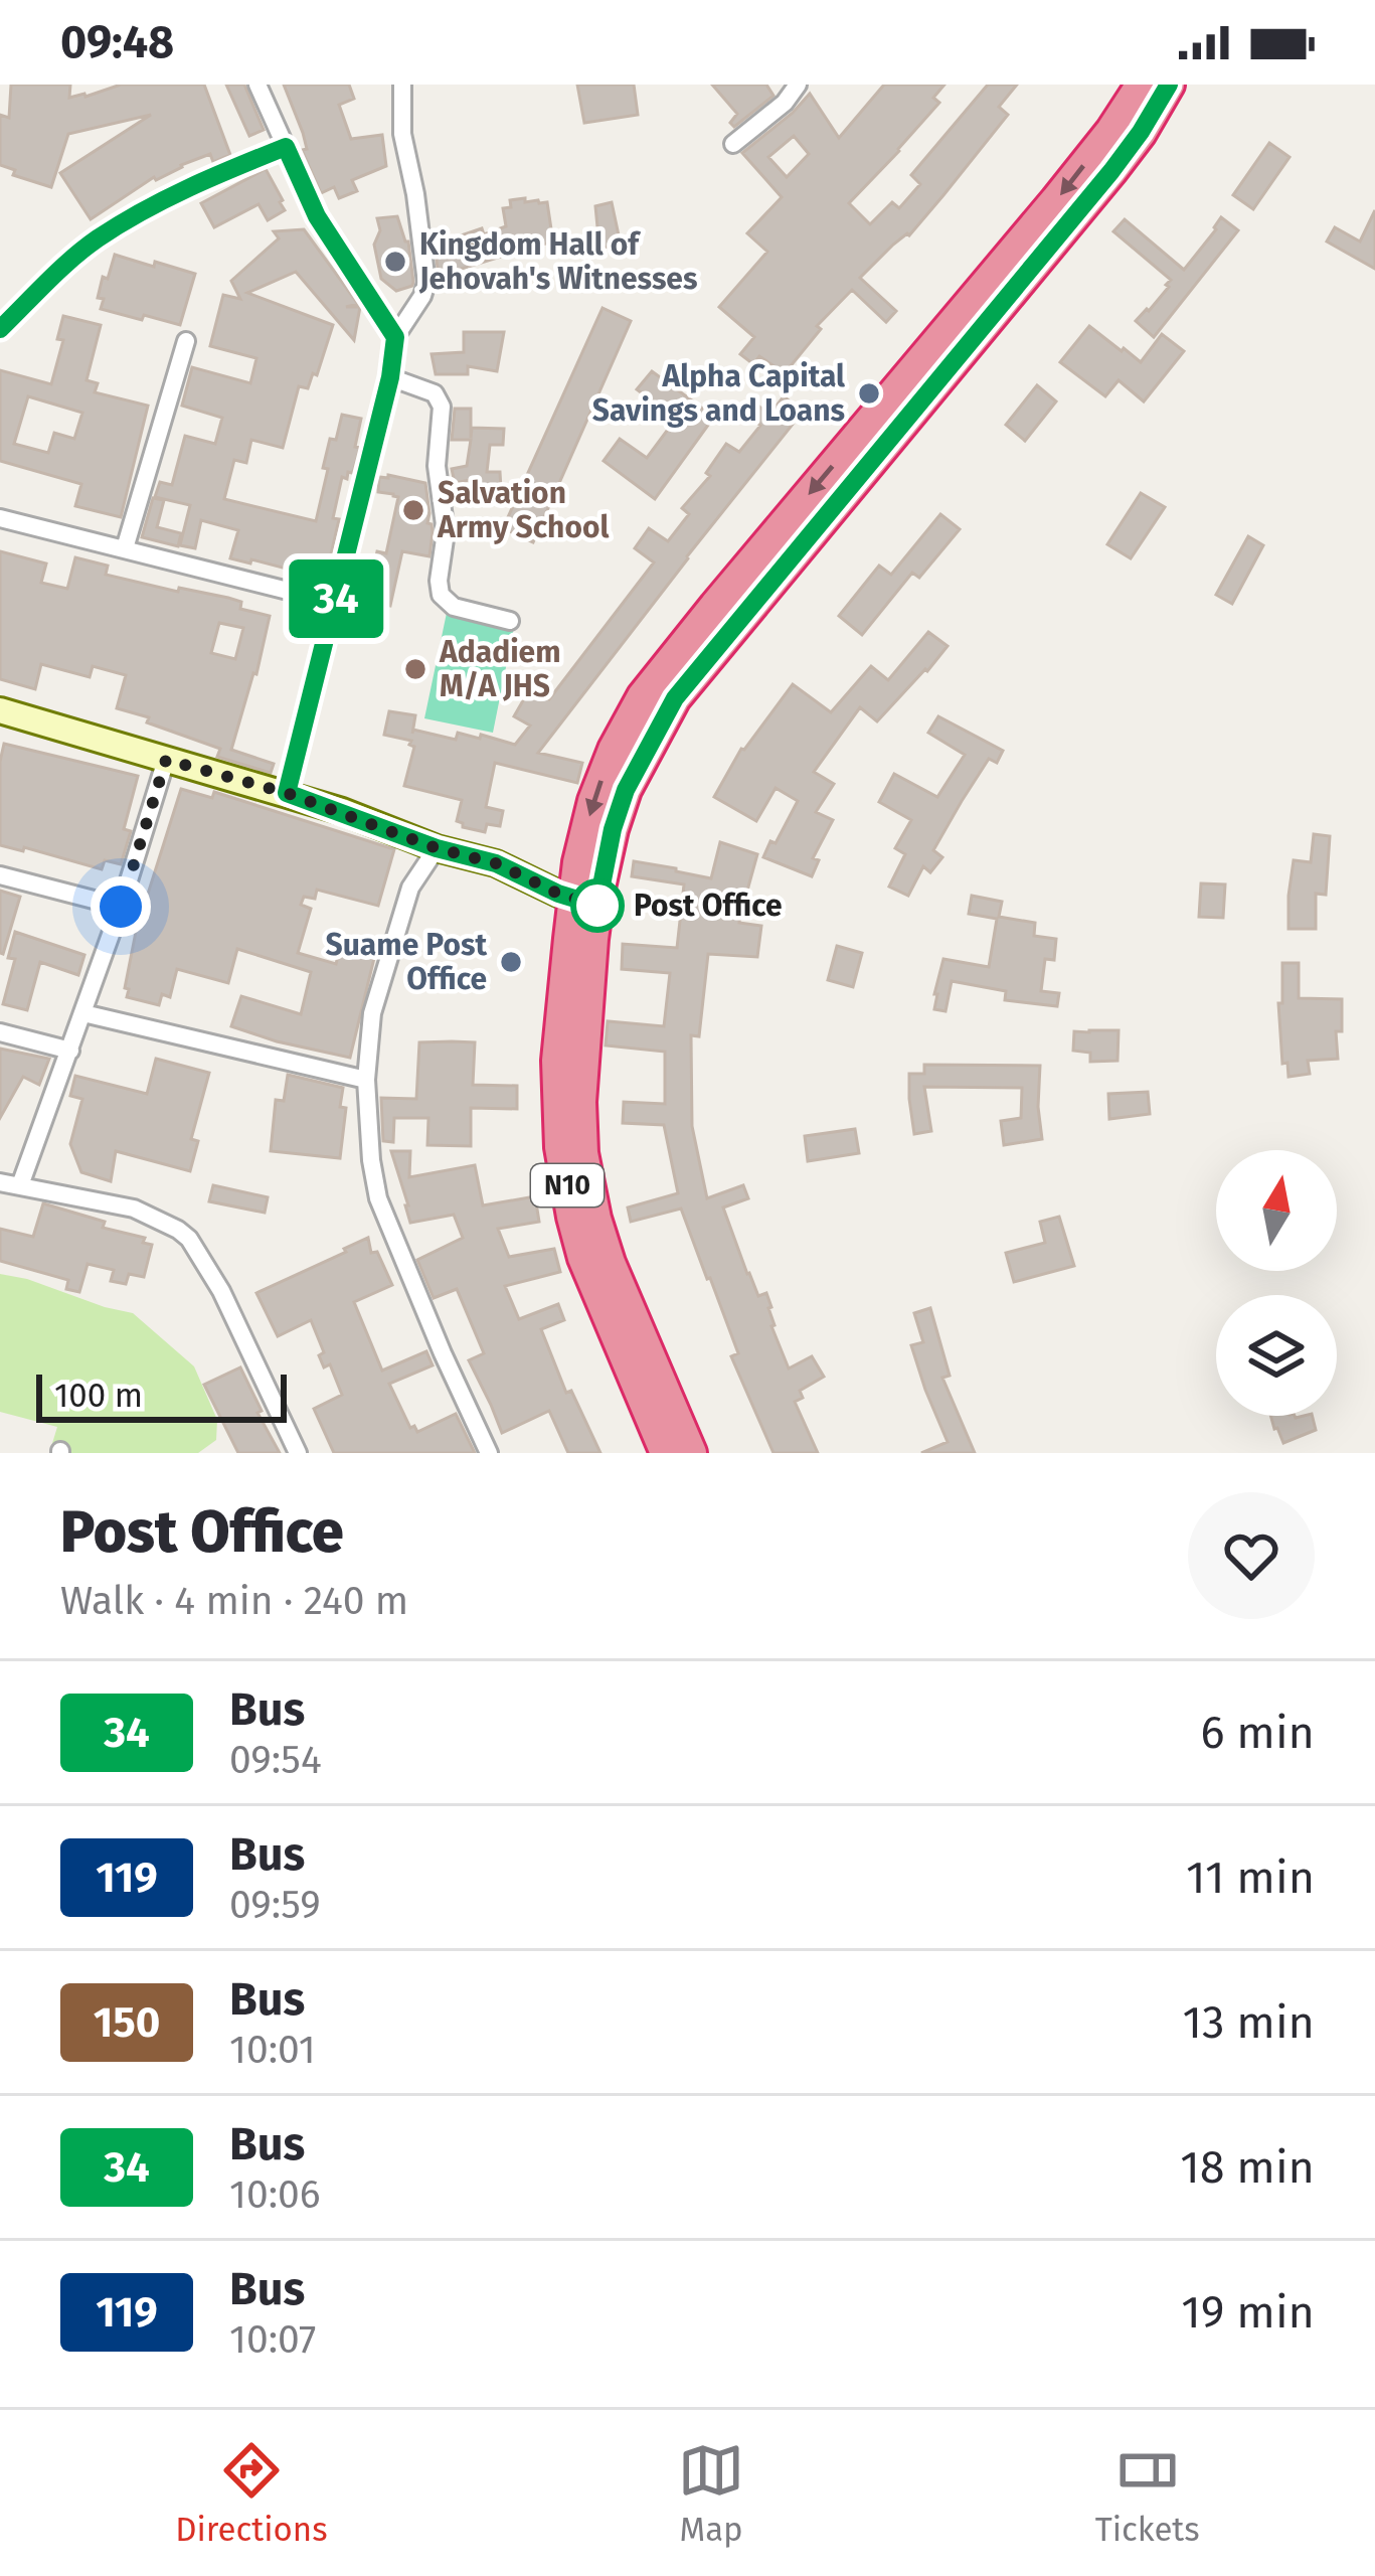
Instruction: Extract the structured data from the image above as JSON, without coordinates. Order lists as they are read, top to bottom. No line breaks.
{"streets":{"highway":["N10"]},"places":["Kingdom Hall of Jehovah's Witnesses","Alpha Capital Savings and Loans","Salvation Army School","Adadiem M/A JHS","Post Office","Suame Post Office"],"lines":["bus line 34"],"scale_bar":"100 m","north":"top","page":{"status":"09:48","on_map":"34","scale":"100 m","heading":["Post Office","Walk · 4 min · 240 m"],"list":[{"mark":"34","name":"Bus","note":"09:54","value":"6 min"},{"mark":"119","name":"Bus","note":"09:59","value":"11 min"},{"mark":"150","name":"Bus","note":"10:01","value":"13 min"},{"mark":"34","name":"Bus","note":"10:06","value":"18 min"},{"mark":"119","name":"Bus","note":"10:07","value":"19 min"}],"tabs":["Directions","Map","Tickets"]}}
